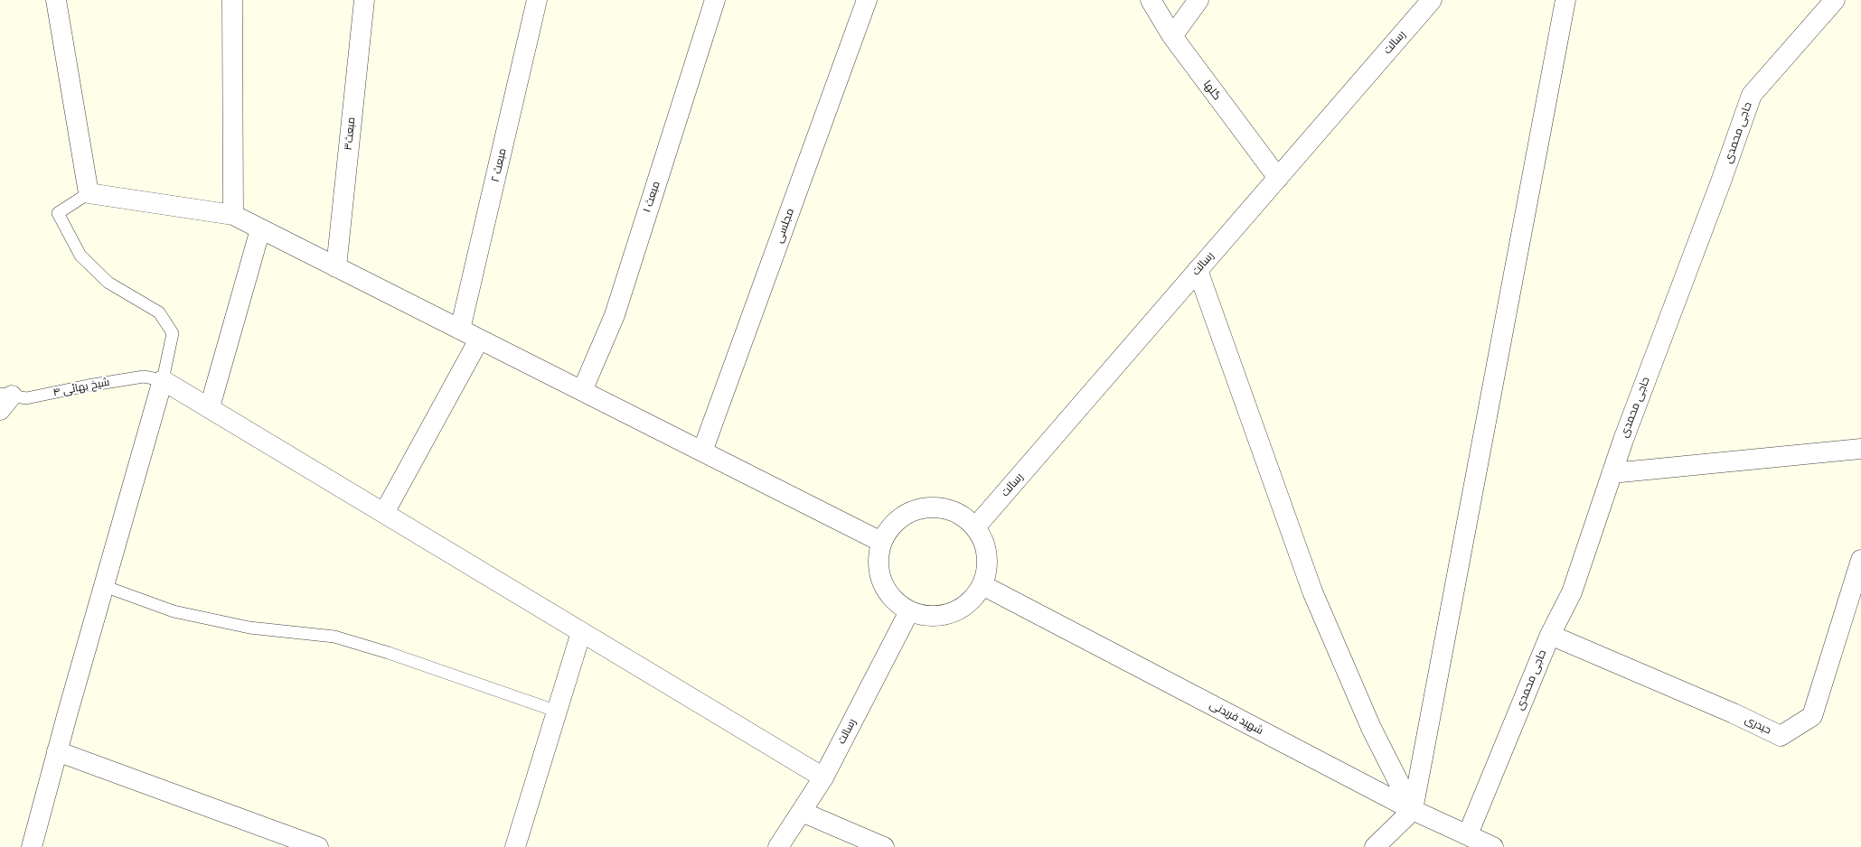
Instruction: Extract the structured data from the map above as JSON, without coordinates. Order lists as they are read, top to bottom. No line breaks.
{"streets":{"street":["رسالت","گلها","حاجی محمدی","مبعث۳","مبعث ۲","مبعث ۱","مجلسی","شهید فریدنی","حیدری"],"lane":["شیخ بهائی ۴"]},"crossings":[["رسالت","گلها"],["رسالت","شهید فریدنی"],["حاجی محمدی","شهید فریدنی"],["حاجی محمدی","حیدری"]]}
